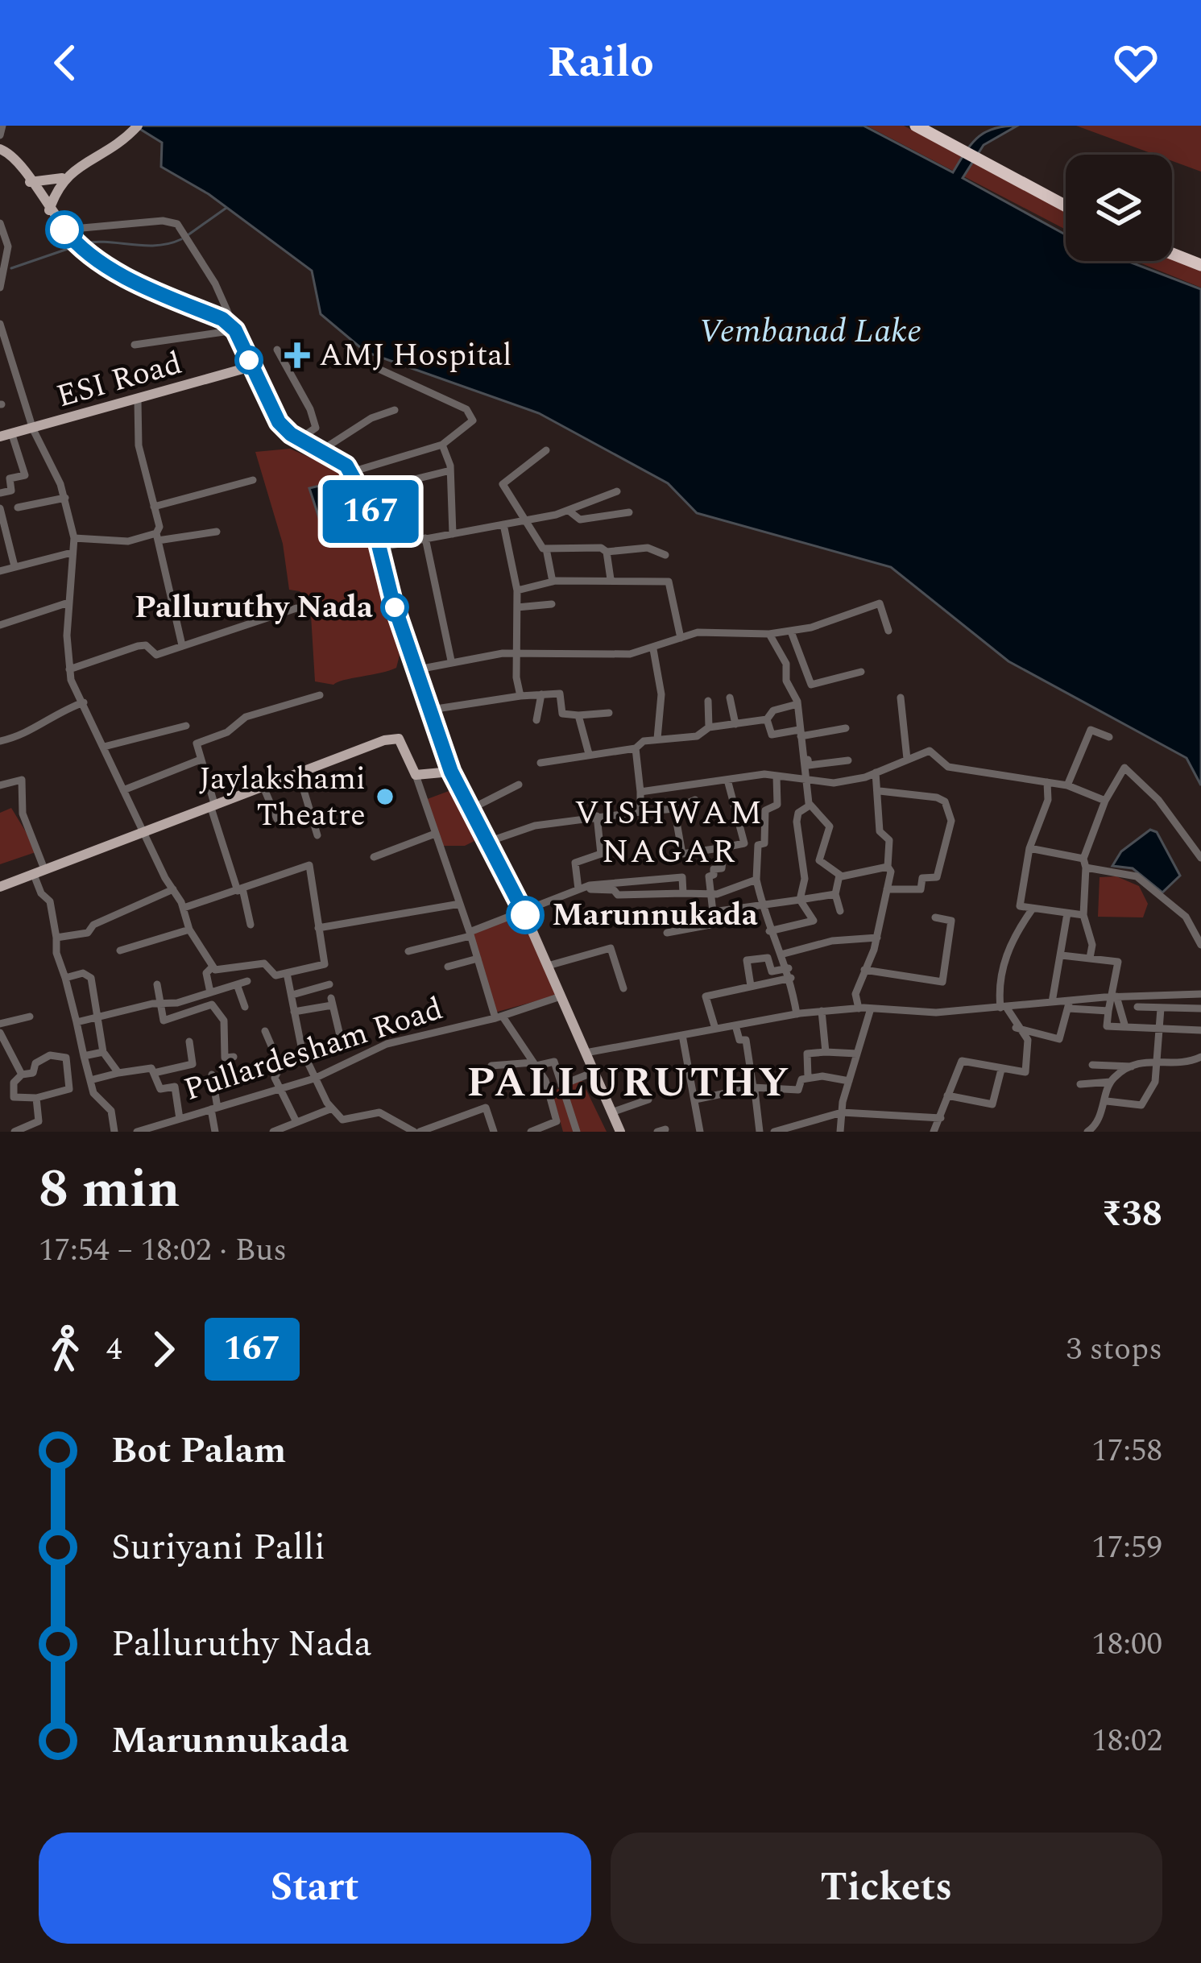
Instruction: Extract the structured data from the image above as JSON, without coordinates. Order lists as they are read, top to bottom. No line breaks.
{"streets":{"main road":["ESI Road"],"street":["Pullardesham Road"]},"districts":["VISHWAM NAGAR","PALLURUTHY"],"water":["Vembanad Lake"],"places":{"health":["AMJ Hospital"],"other":["Palluruthy Nada","Jaylakshami Theatre","Marunnukada"]},"lines":["bus line 167"],"page":{"header":"Railo","on_map":"167","heading":["8 min","17:54 – 18:02 · Bus","₹38"],"legs":["4","167","3 stops"],"list":[{"name":"Bot Palam","value":"17:58"},{"name":"Suriyani Palli","value":"17:59"},{"name":"Palluruthy Nada","value":"18:00"},{"name":"Marunnukada","value":"18:02"}],"buttons":["Start","Tickets"]}}
